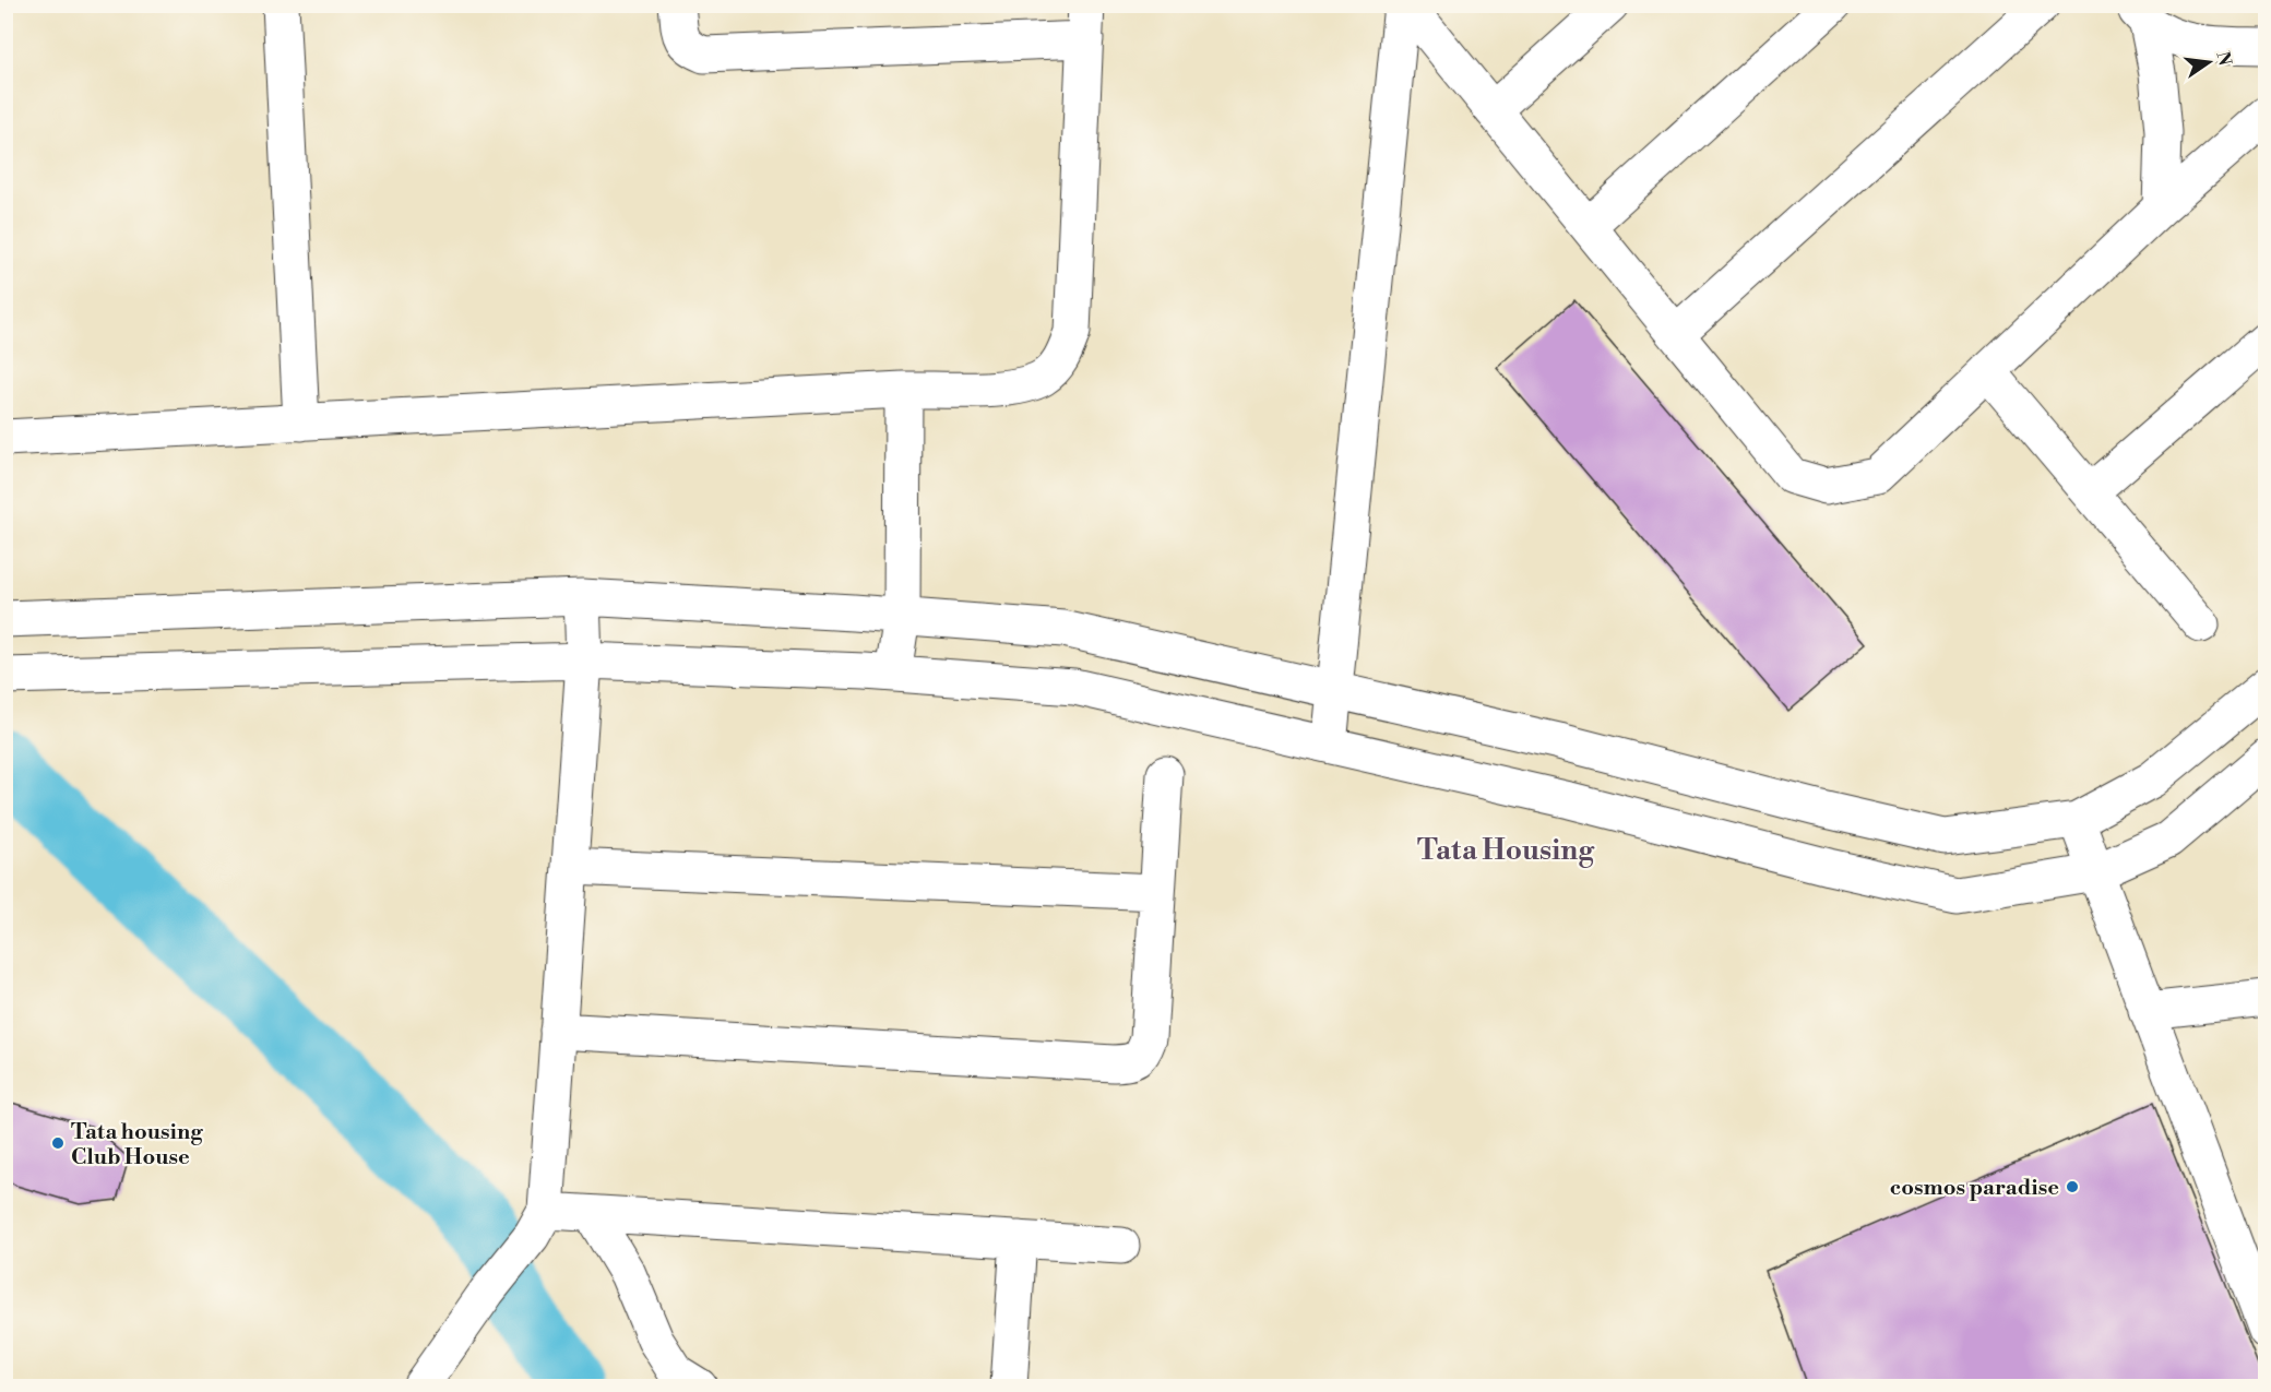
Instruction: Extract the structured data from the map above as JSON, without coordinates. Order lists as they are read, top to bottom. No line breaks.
{"districts":["Tata Housing"],"places":["Tata housing Club House","cosmos paradise"],"north":"right"}
